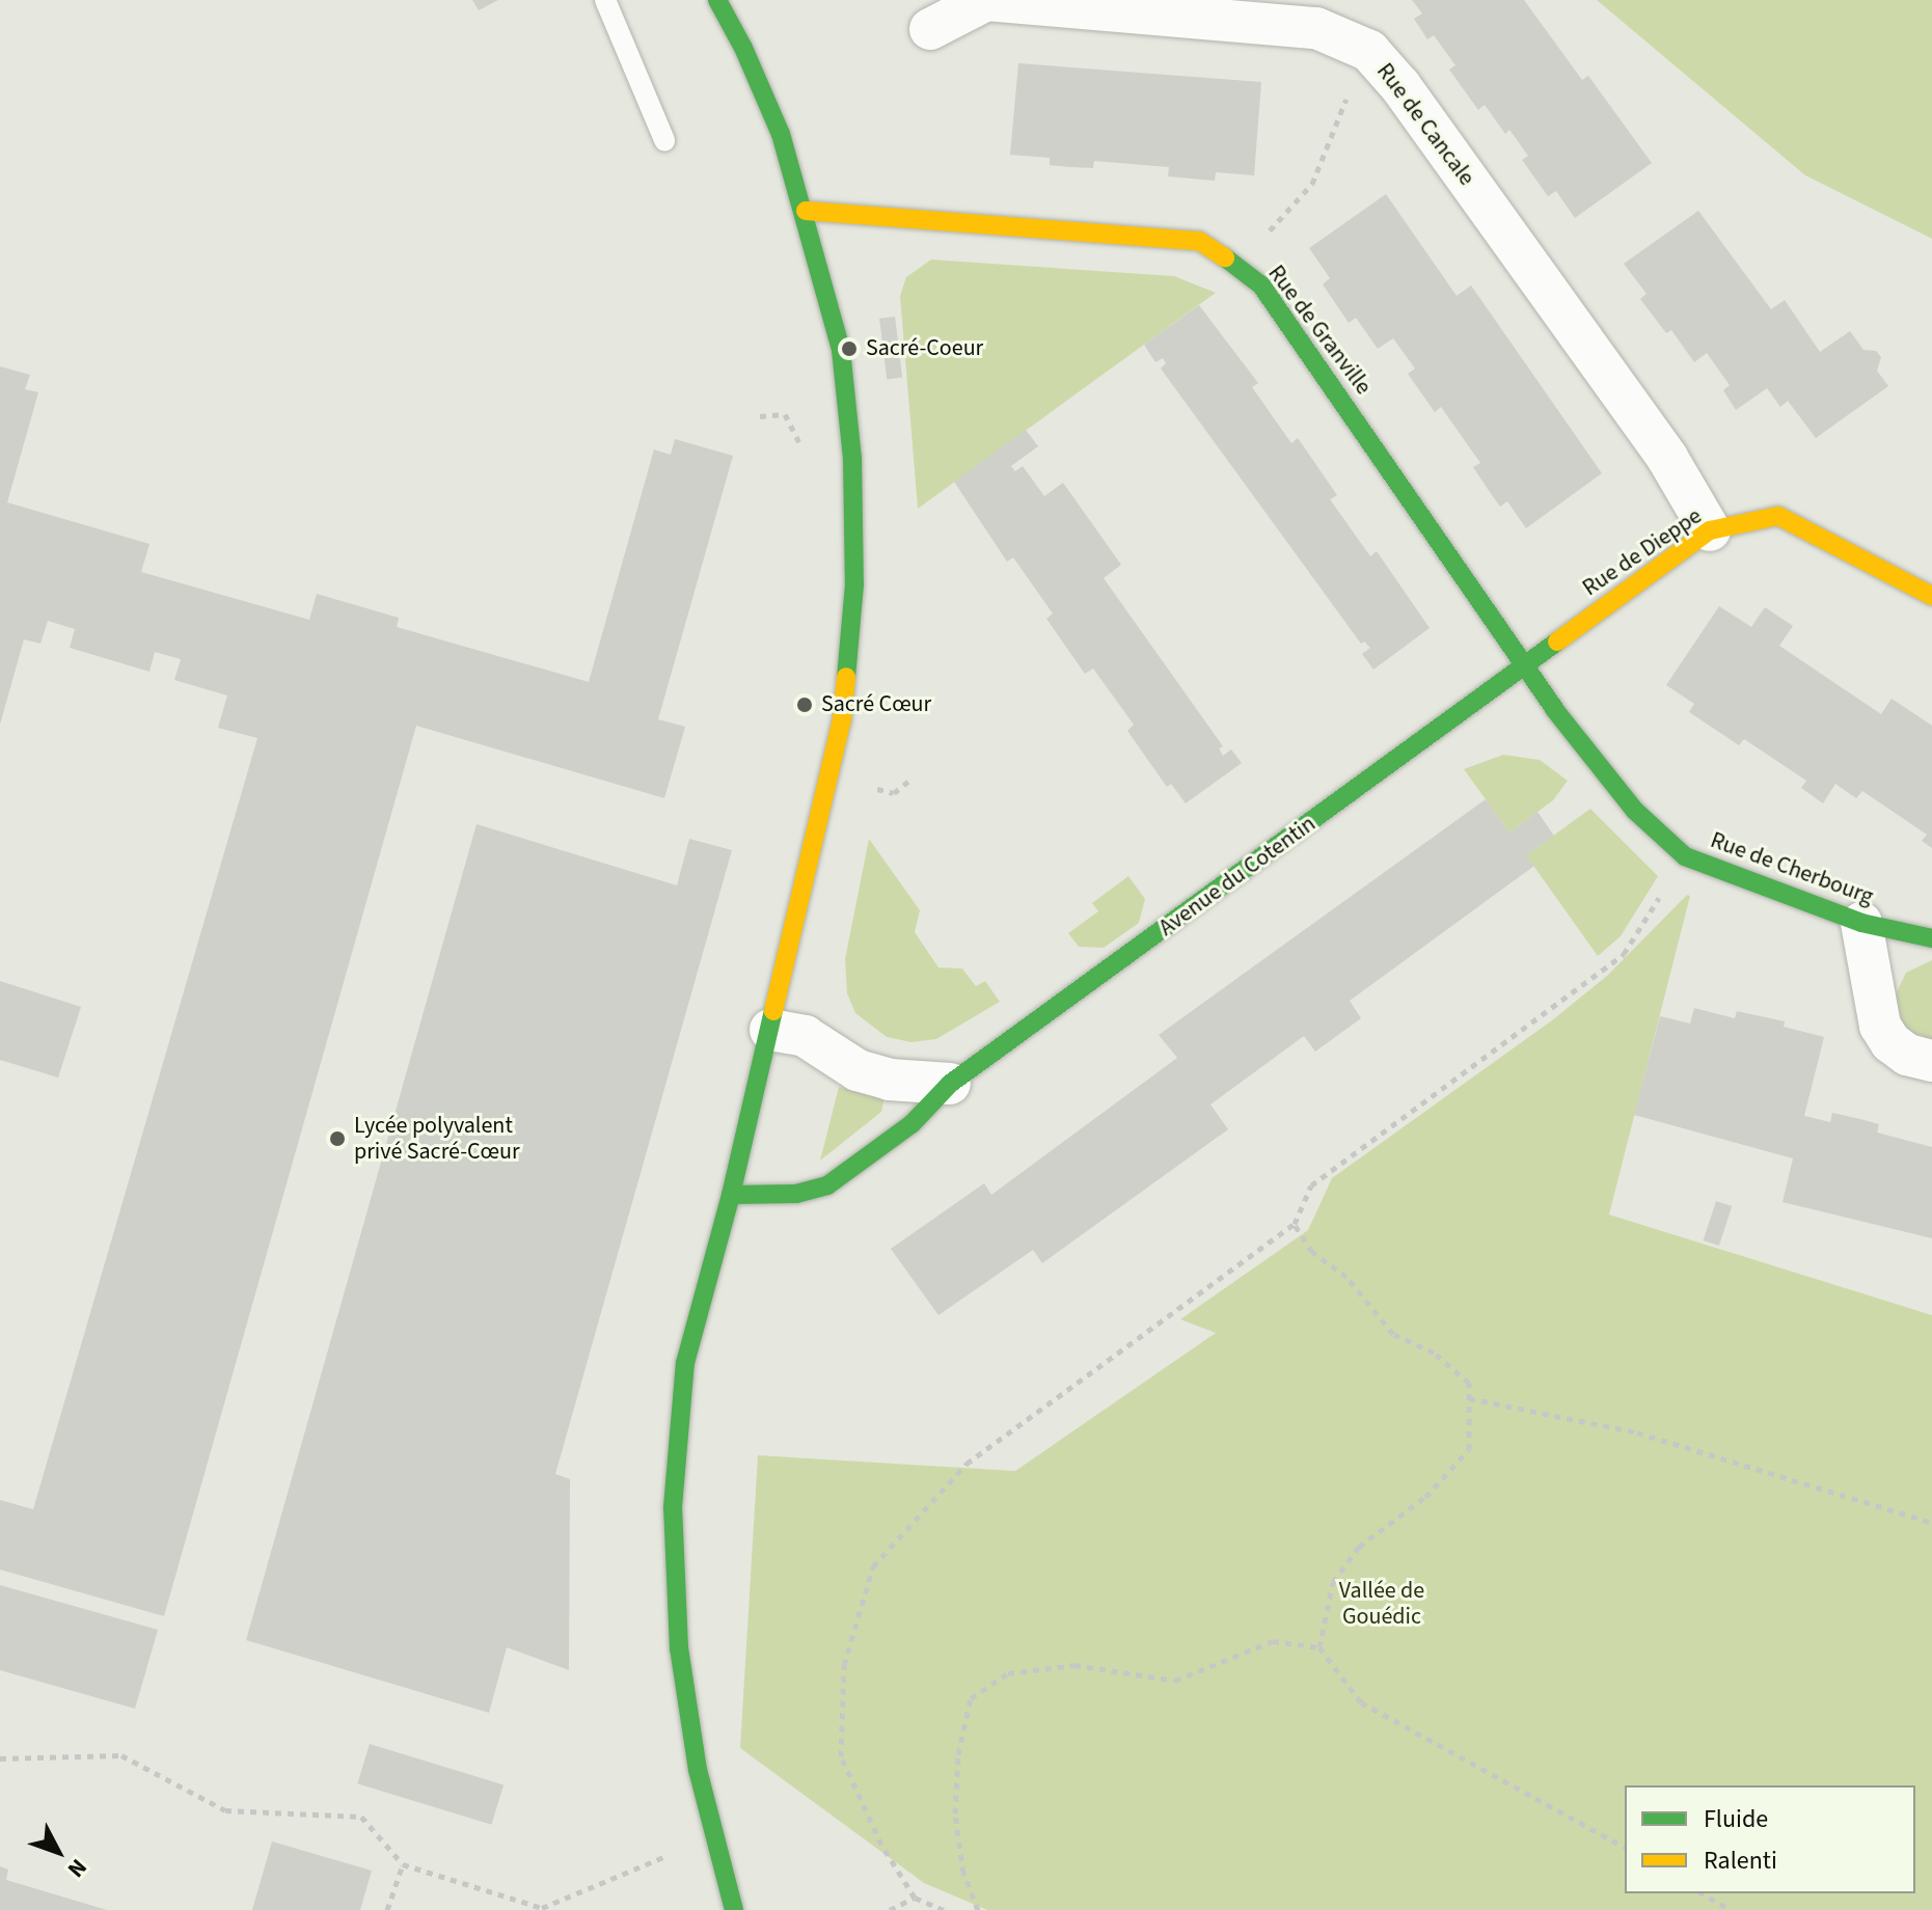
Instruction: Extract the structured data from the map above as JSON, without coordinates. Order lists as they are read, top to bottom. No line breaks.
{"streets":{"street":["Rue de Cancale","Rue de Granville","Rue de Dieppe","Rue de Cherbourg","Avenue du Cotentin"]},"crossings":[["Rue de Cancale","Rue de Dieppe"],["Rue de Granville","Rue de Dieppe"],["Rue de Granville","Rue de Cherbourg"],["Rue de Granville","Avenue du Cotentin"],["Rue de Dieppe","Rue de Cherbourg"],["Rue de Dieppe","Avenue du Cotentin"],["Rue de Cherbourg","Avenue du Cotentin"]],"parks":["Vallée de Gouédic"],"places":["Sacré-Coeur","Sacré Cœur","Lycée polyvalent privé Sacré-Cœur"],"legend":["Fluide","Ralenti"],"north":"bottom right"}
